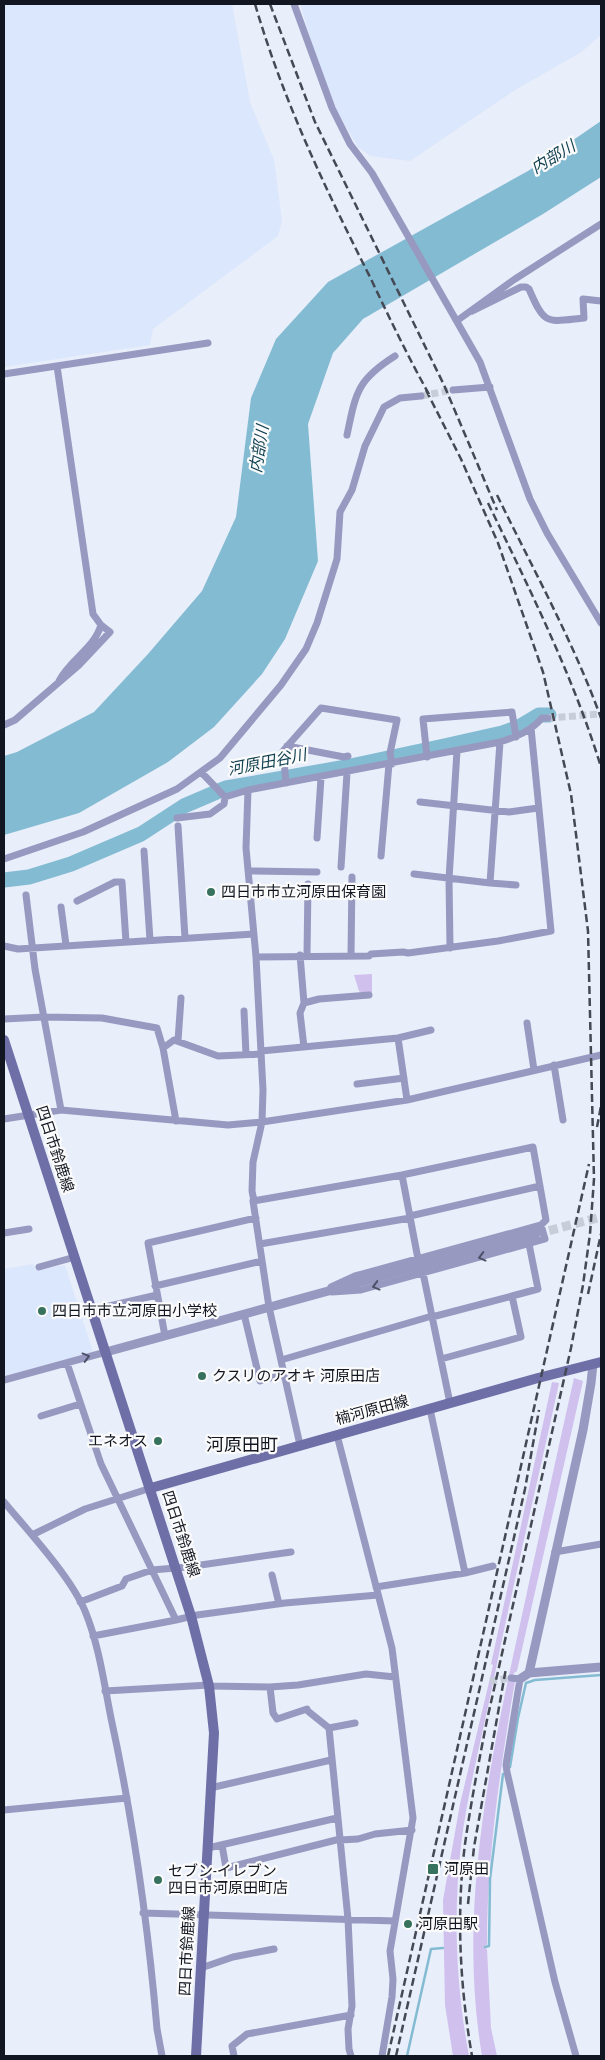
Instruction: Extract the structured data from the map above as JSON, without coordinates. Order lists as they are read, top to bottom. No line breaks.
{"streets":{"main road":["四日市鈴鹿線","楠河原田線"]},"crossings":[["四日市鈴鹿線","楠河原田線"]],"districts":["河原田町"],"water":["内部川","河原田谷川"],"places":{"other":["四日市市立河原田保育園","四日市市立河原田小学校","クスリのアオキ 河原田店","エネオス","セブン-イレブン 四日市河原田町店","河原田駅"],"transit":["河原田"]}}
